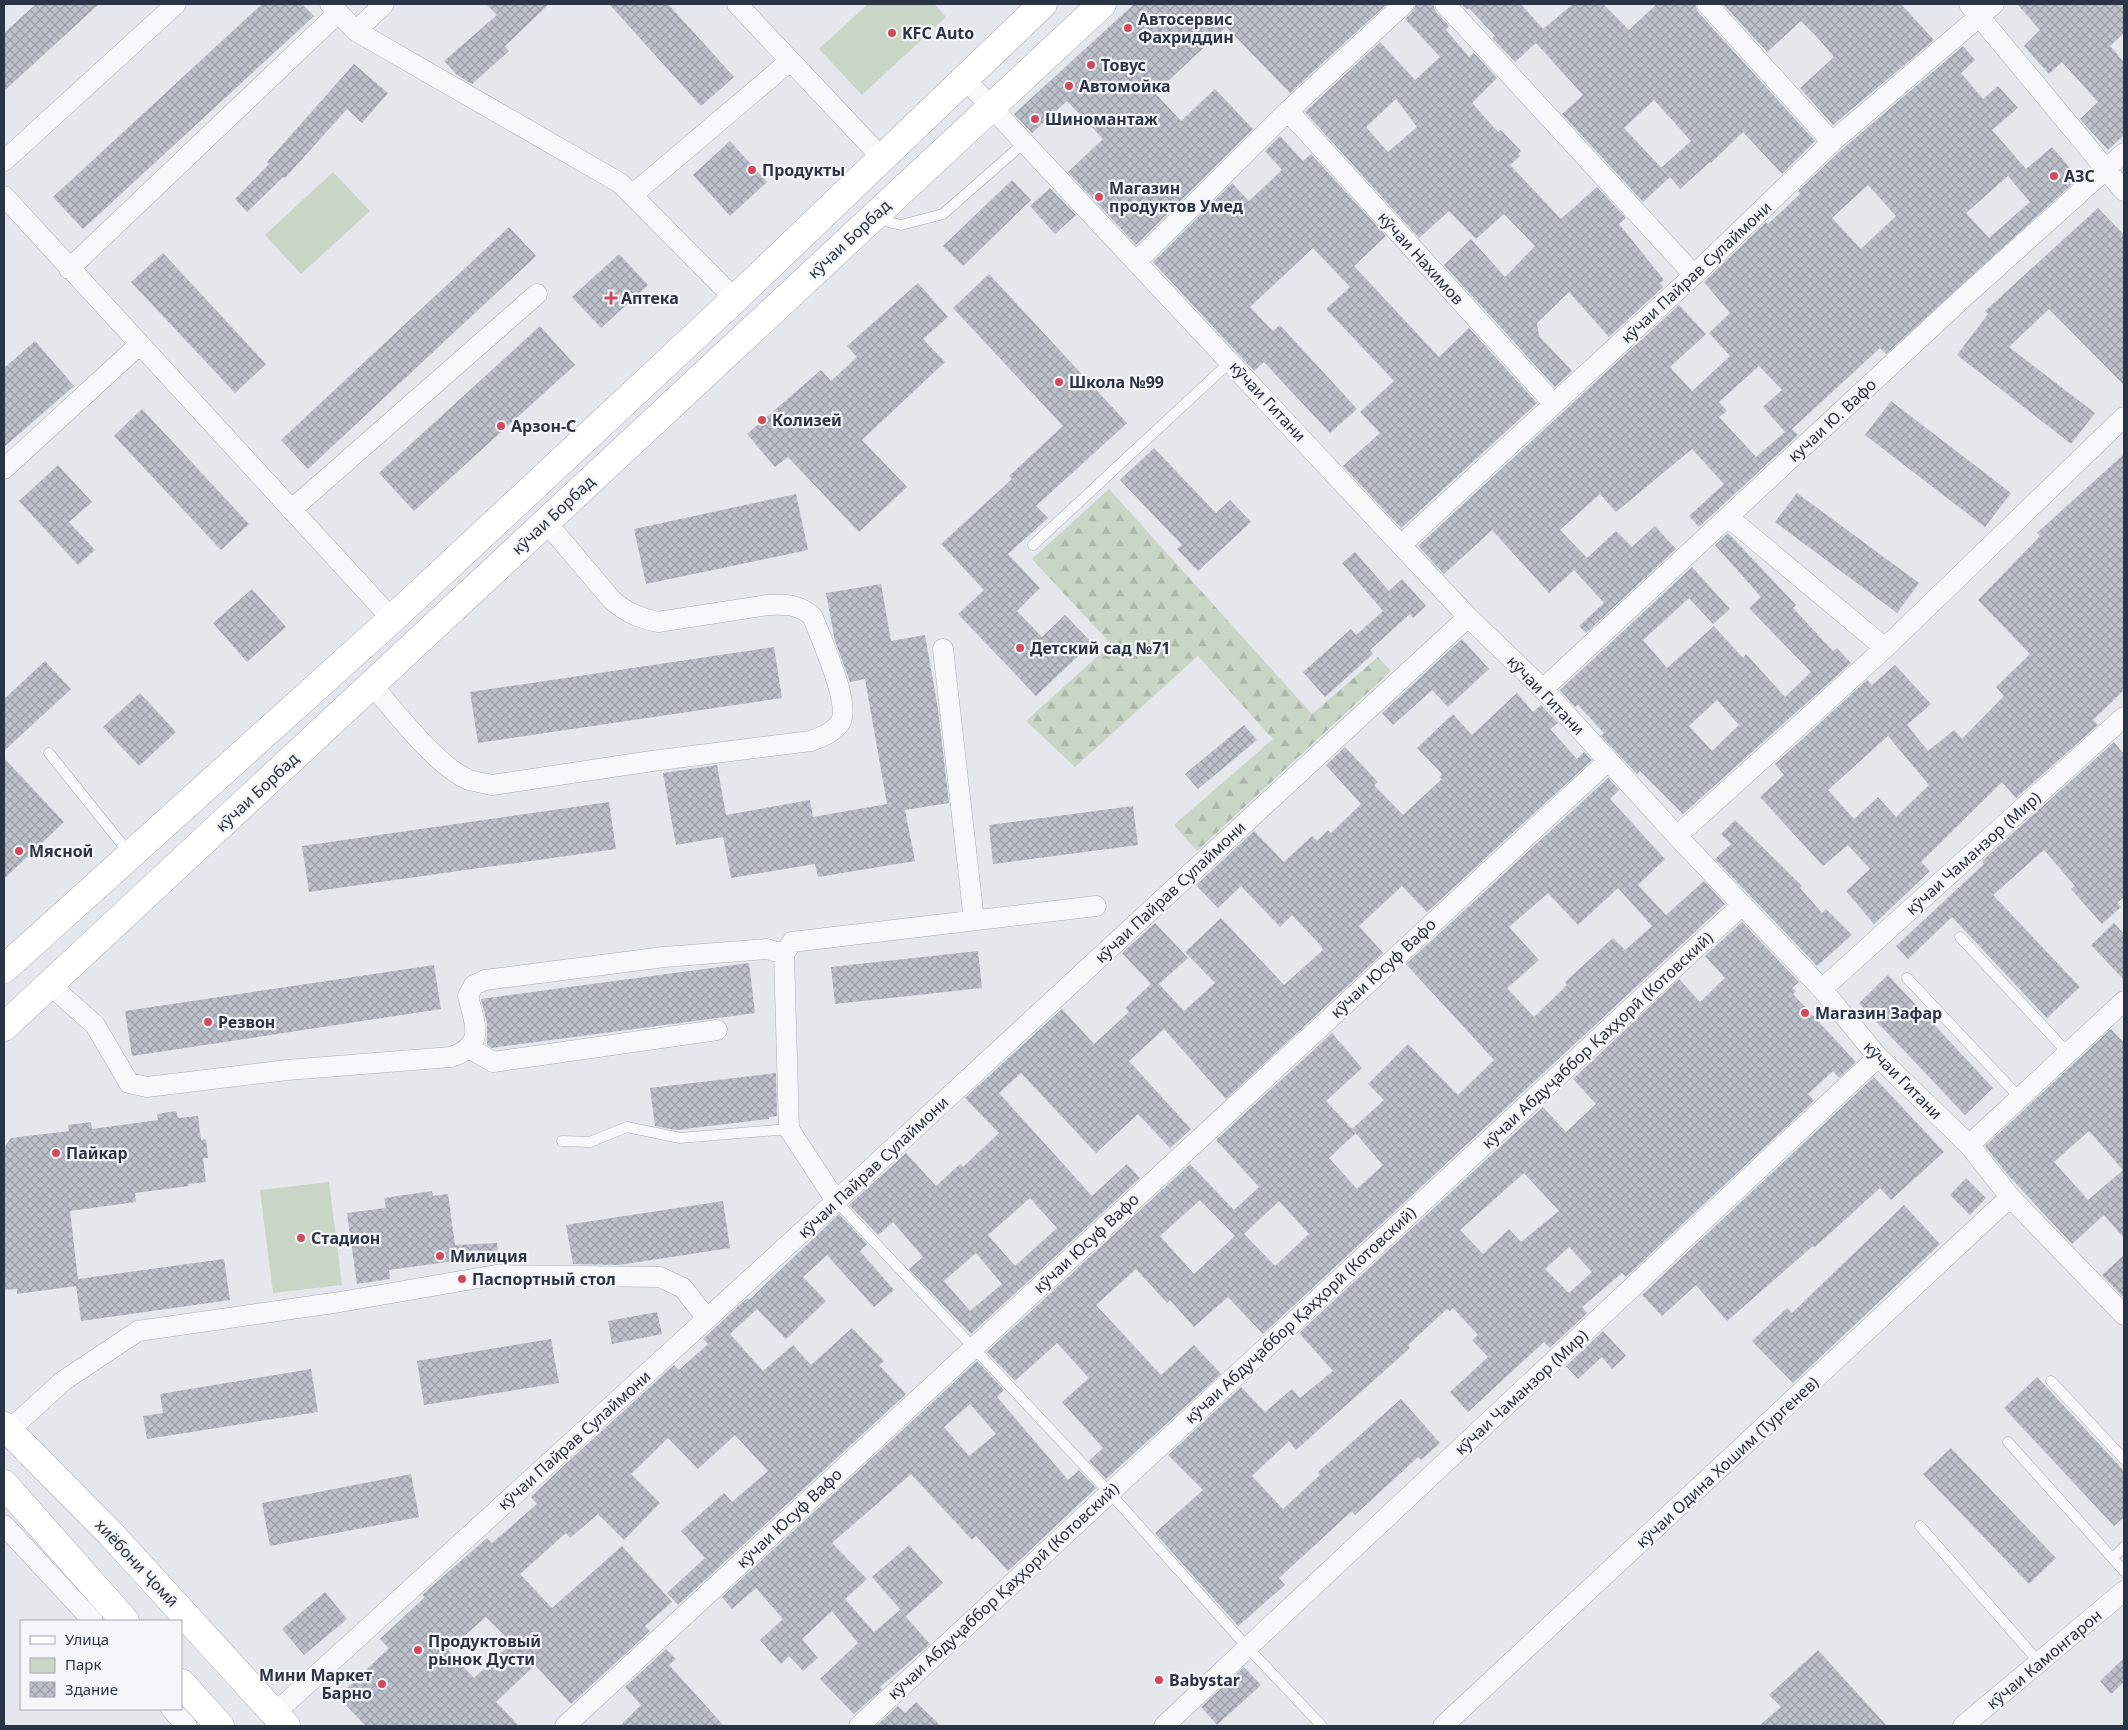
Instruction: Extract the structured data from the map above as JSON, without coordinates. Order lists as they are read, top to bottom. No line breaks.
{"streets":{"main road":["кӯчаи Борбад","хиёбони Ҷомӣ"],"street":["кӯчаи Нахимов","кӯчаи Пайрав Сулаймони","кӯчаи Гитани","кучаи Ю. Вафо","кӯчаи Чаманзор (Мир)","кӯчаи Юсуф Вафо","кӯчаи Абдуҷаббор Қаҳҳорӣ (Котовский)","кӯчаи Одина Хошим (Тургенев)","кӯчаи Камонгарон"]},"crossings":[["кӯчаи Борбад","кӯчаи Гитани"],["кӯчаи Нахимов","кӯчаи Пайрав Сулаймони"],["кӯчаи Пайрав Сулаймони","кӯчаи Гитани"],["кӯчаи Пайрав Сулаймони","хиёбони Ҷомӣ"],["кӯчаи Гитани","кучаи Ю. Вафо"],["кӯчаи Гитани","кӯчаи Чаманзор (Мир)"],["кӯчаи Гитани","кӯчаи Юсуф Вафо"],["кӯчаи Гитани","кӯчаи Абдуҷаббор Қаҳҳорӣ (Котовский)"],["кӯчаи Гитани","кӯчаи Одина Хошим (Тургенев)"]],"places":{"other":["Автосервис Фахриддин","KFC Auto","Товус","Автомойка","Шиномантаж","Продукты","АЗС","Магазин продуктов Умед","Школа №99","Колизей","Арзон-С","Детский сад №71","Мясной","Магазин Зафар","Резвон","Пайкар","Стадион","Милиция","Паспортный стол","Продуктовый рынок Дусти","Babystar","Мини Маркет Барно"],"health":["Аптека"]},"legend":["Улица","Парк","Здание"]}
